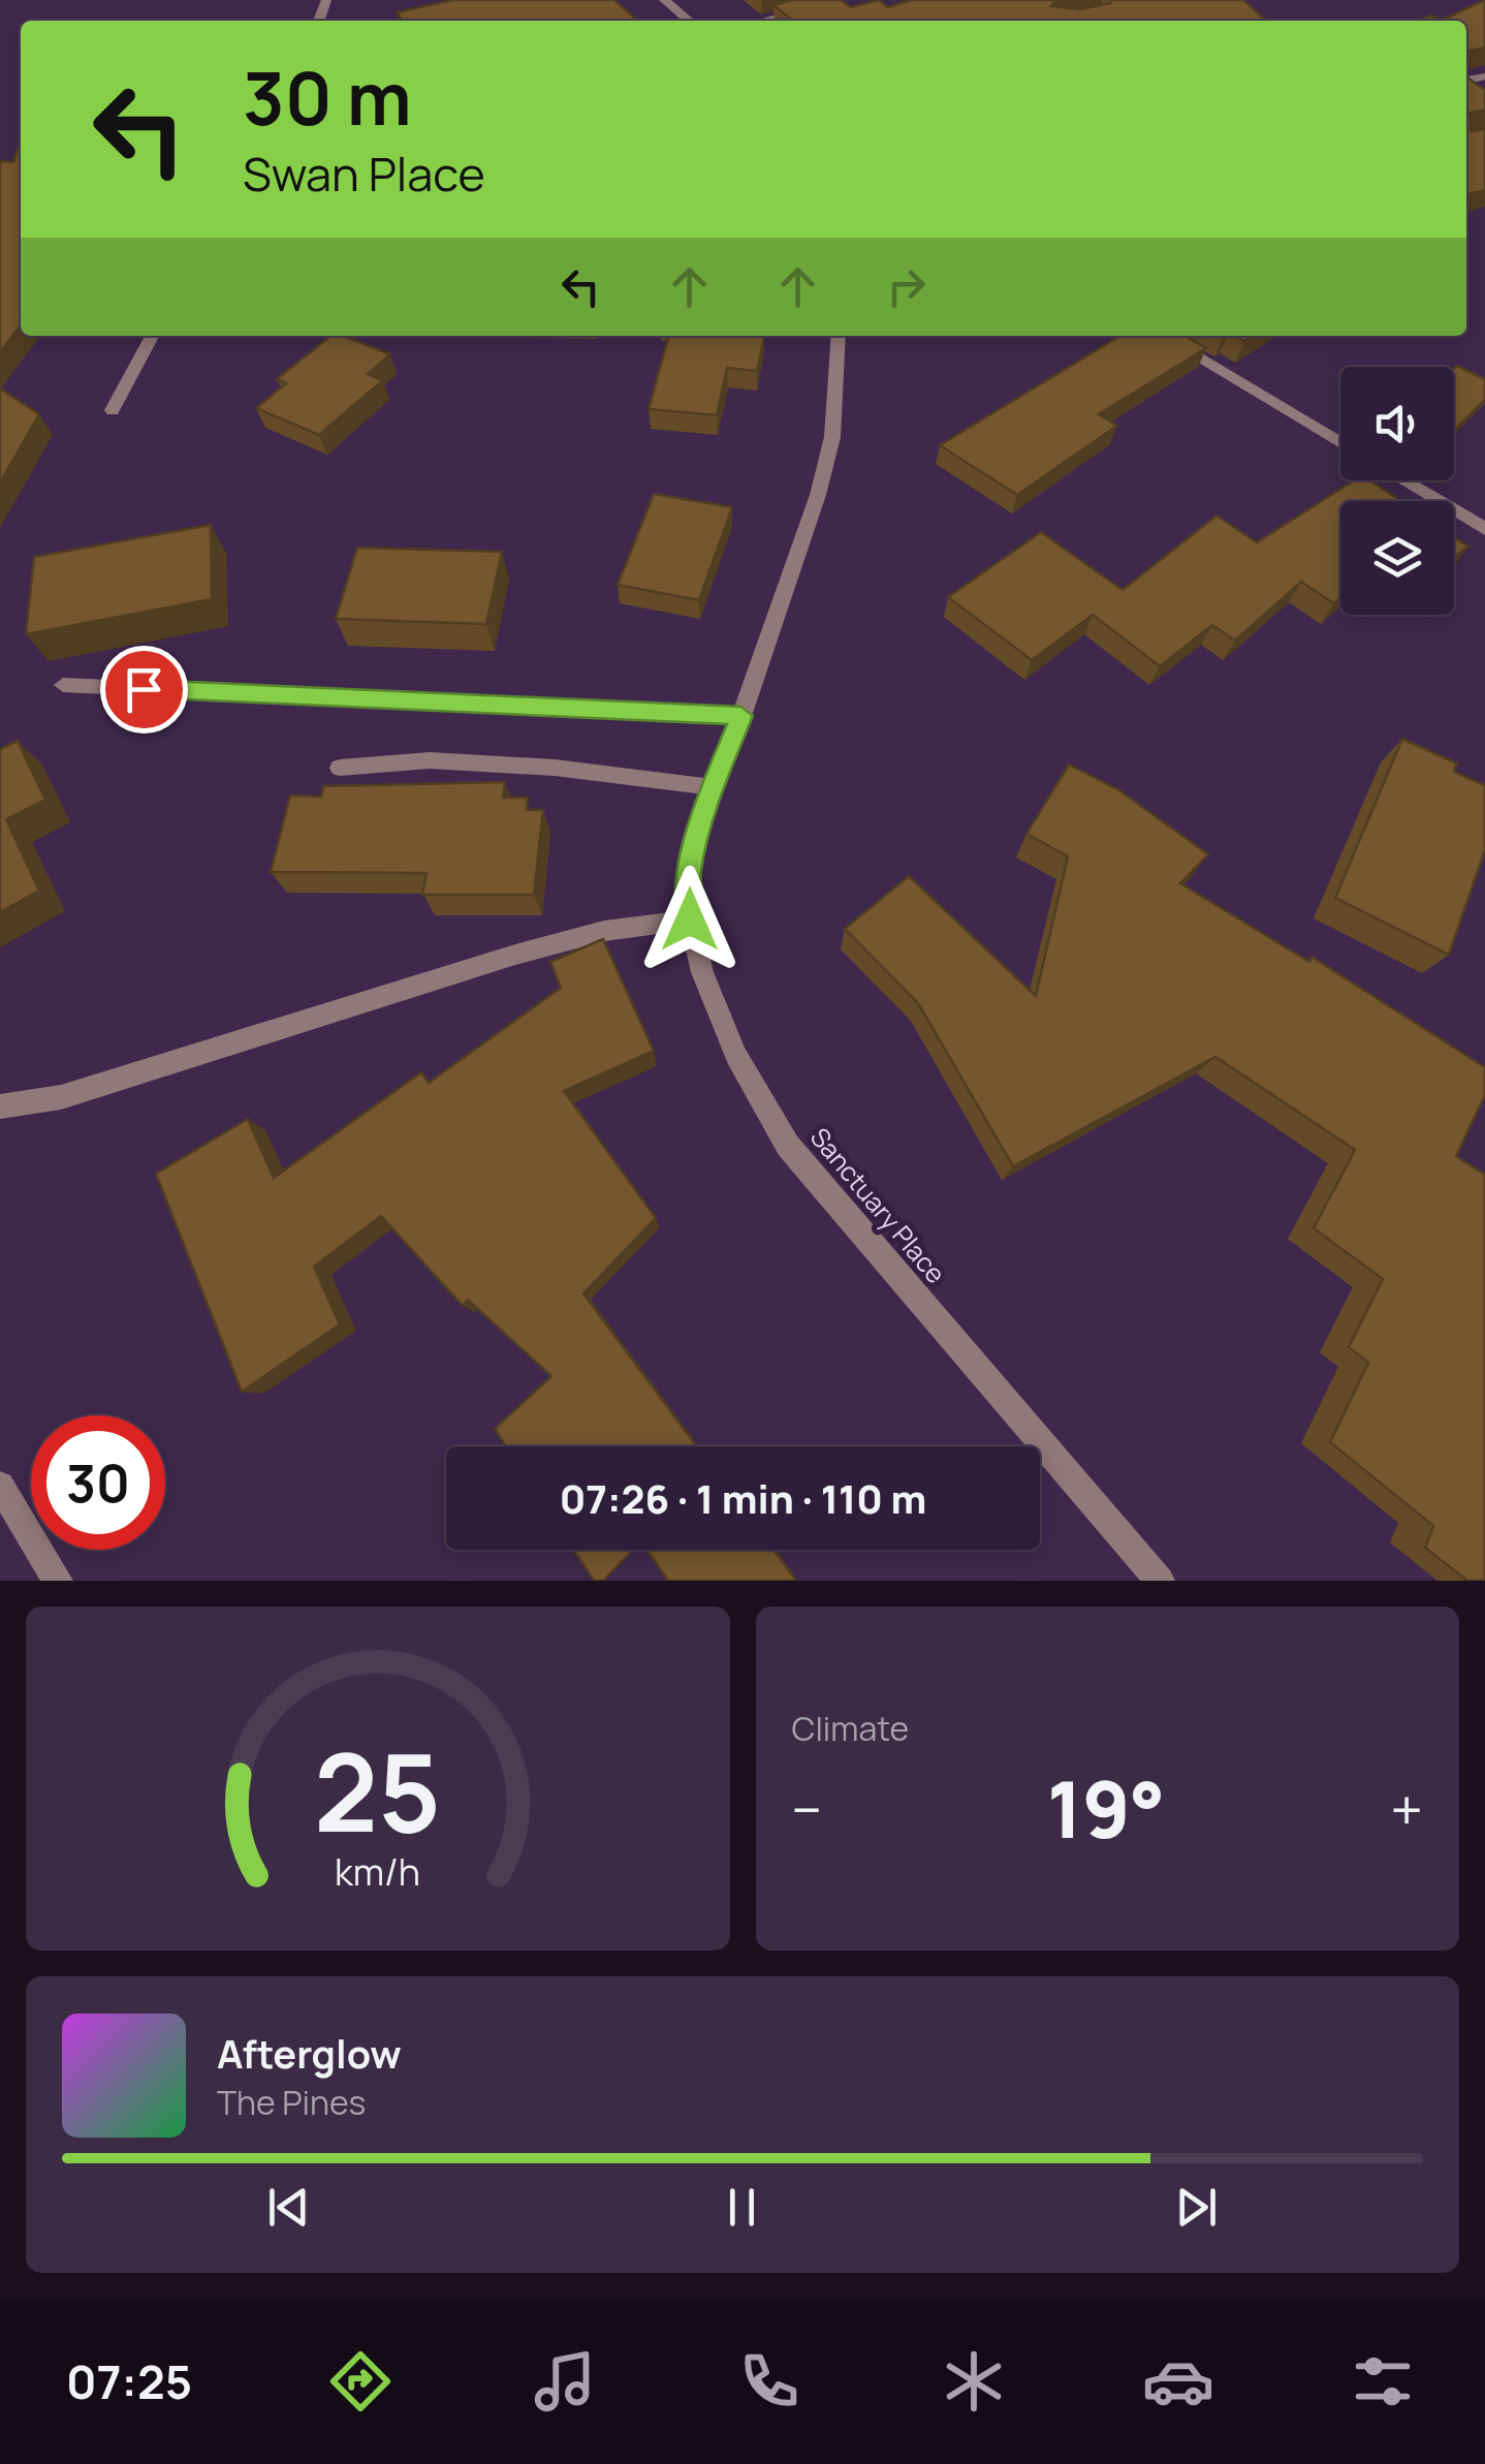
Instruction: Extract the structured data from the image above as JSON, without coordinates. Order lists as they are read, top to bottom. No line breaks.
{"streets":{"street":["Sanctuary Place"]},"page":{"turn":["30 m","Swan Place"],"limit":"30","trip":"07:26 · 1 min · 110 m","tile":"Climate","heat":["−","19°","+"],"song":["Afterglow","The Pines"],"tabs":"07:25","gauge":["25","km/h"]}}
